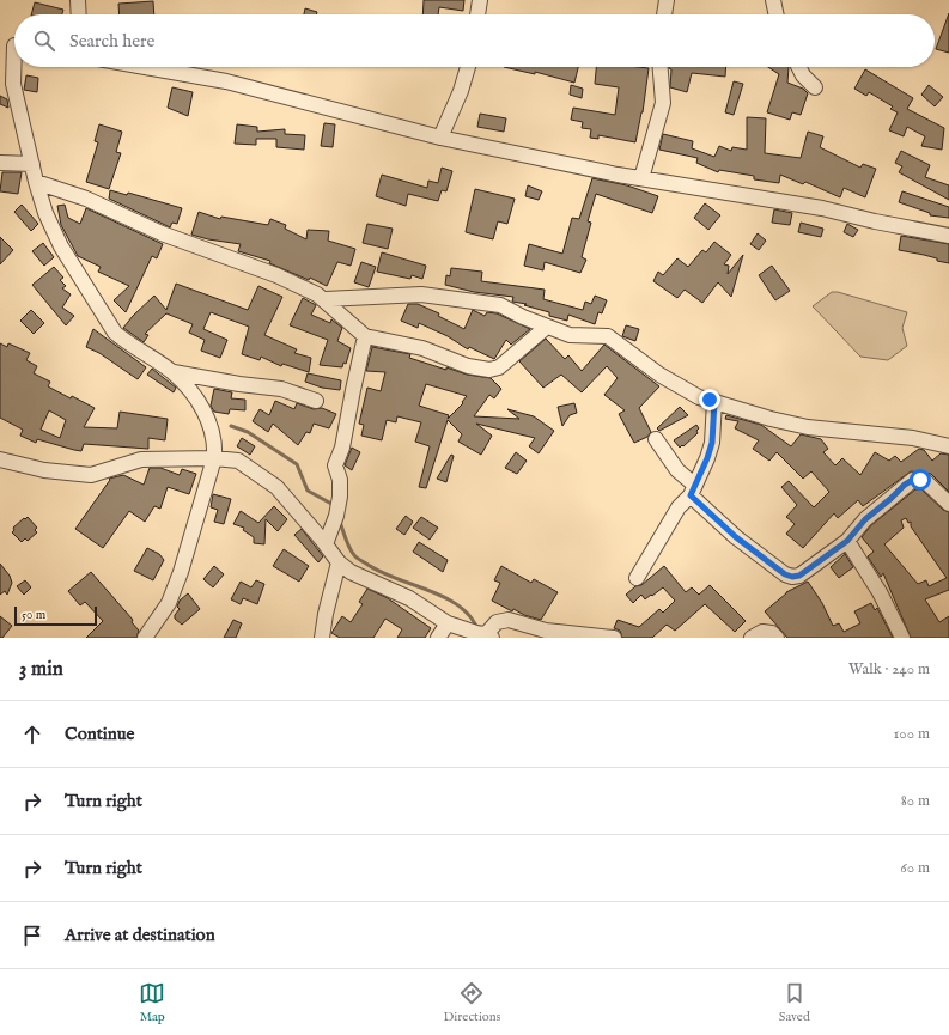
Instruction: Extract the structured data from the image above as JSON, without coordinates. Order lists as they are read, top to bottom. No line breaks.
{"scale_bar":"50 m","page":{"search":"Search here","scale":"50 m","heading":["3 min","Walk · 240 m"],"list":[["Continue","100 m"],["Turn right","80 m"],["Turn right","60 m"],"Arrive at destination"],"nav":["Map","Directions","Saved"]}}
